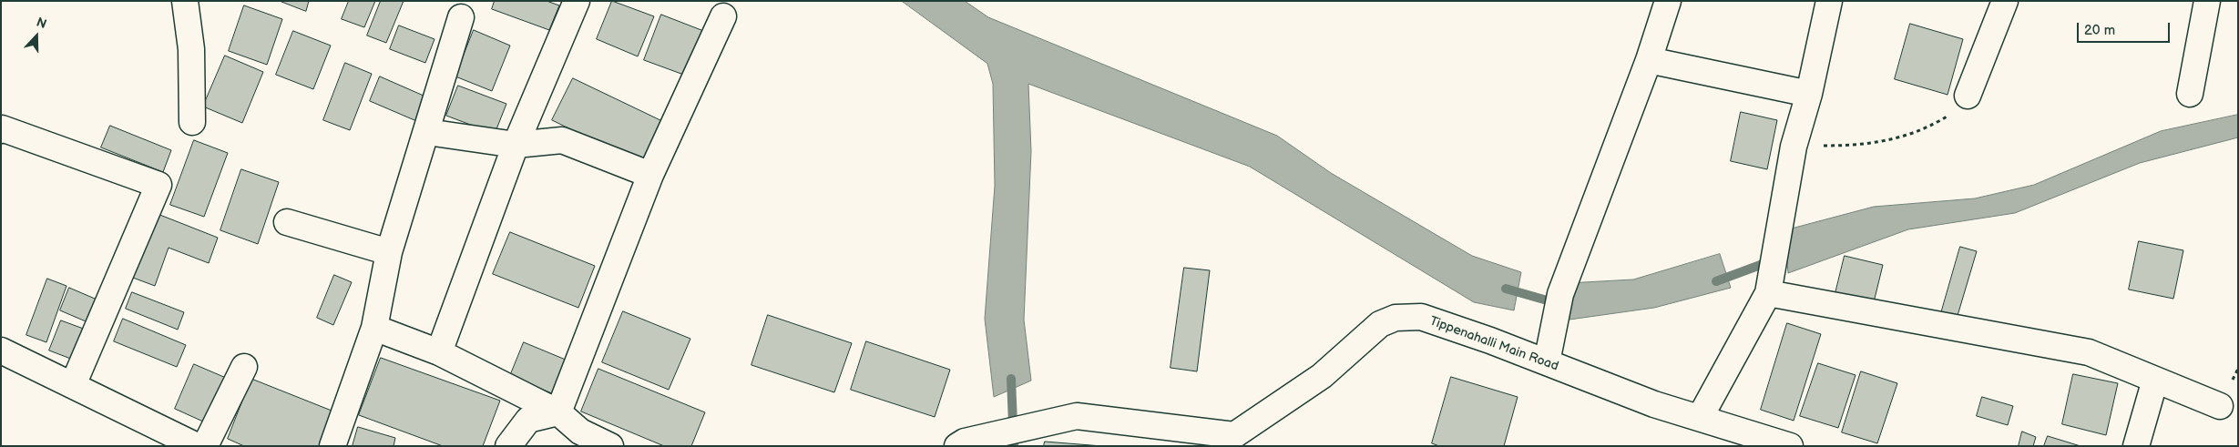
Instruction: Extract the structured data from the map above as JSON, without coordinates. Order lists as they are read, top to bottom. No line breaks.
{"streets":{"street":["Tippenahalli Main Road"]},"scale_bar":"20 m","north":"top"}
